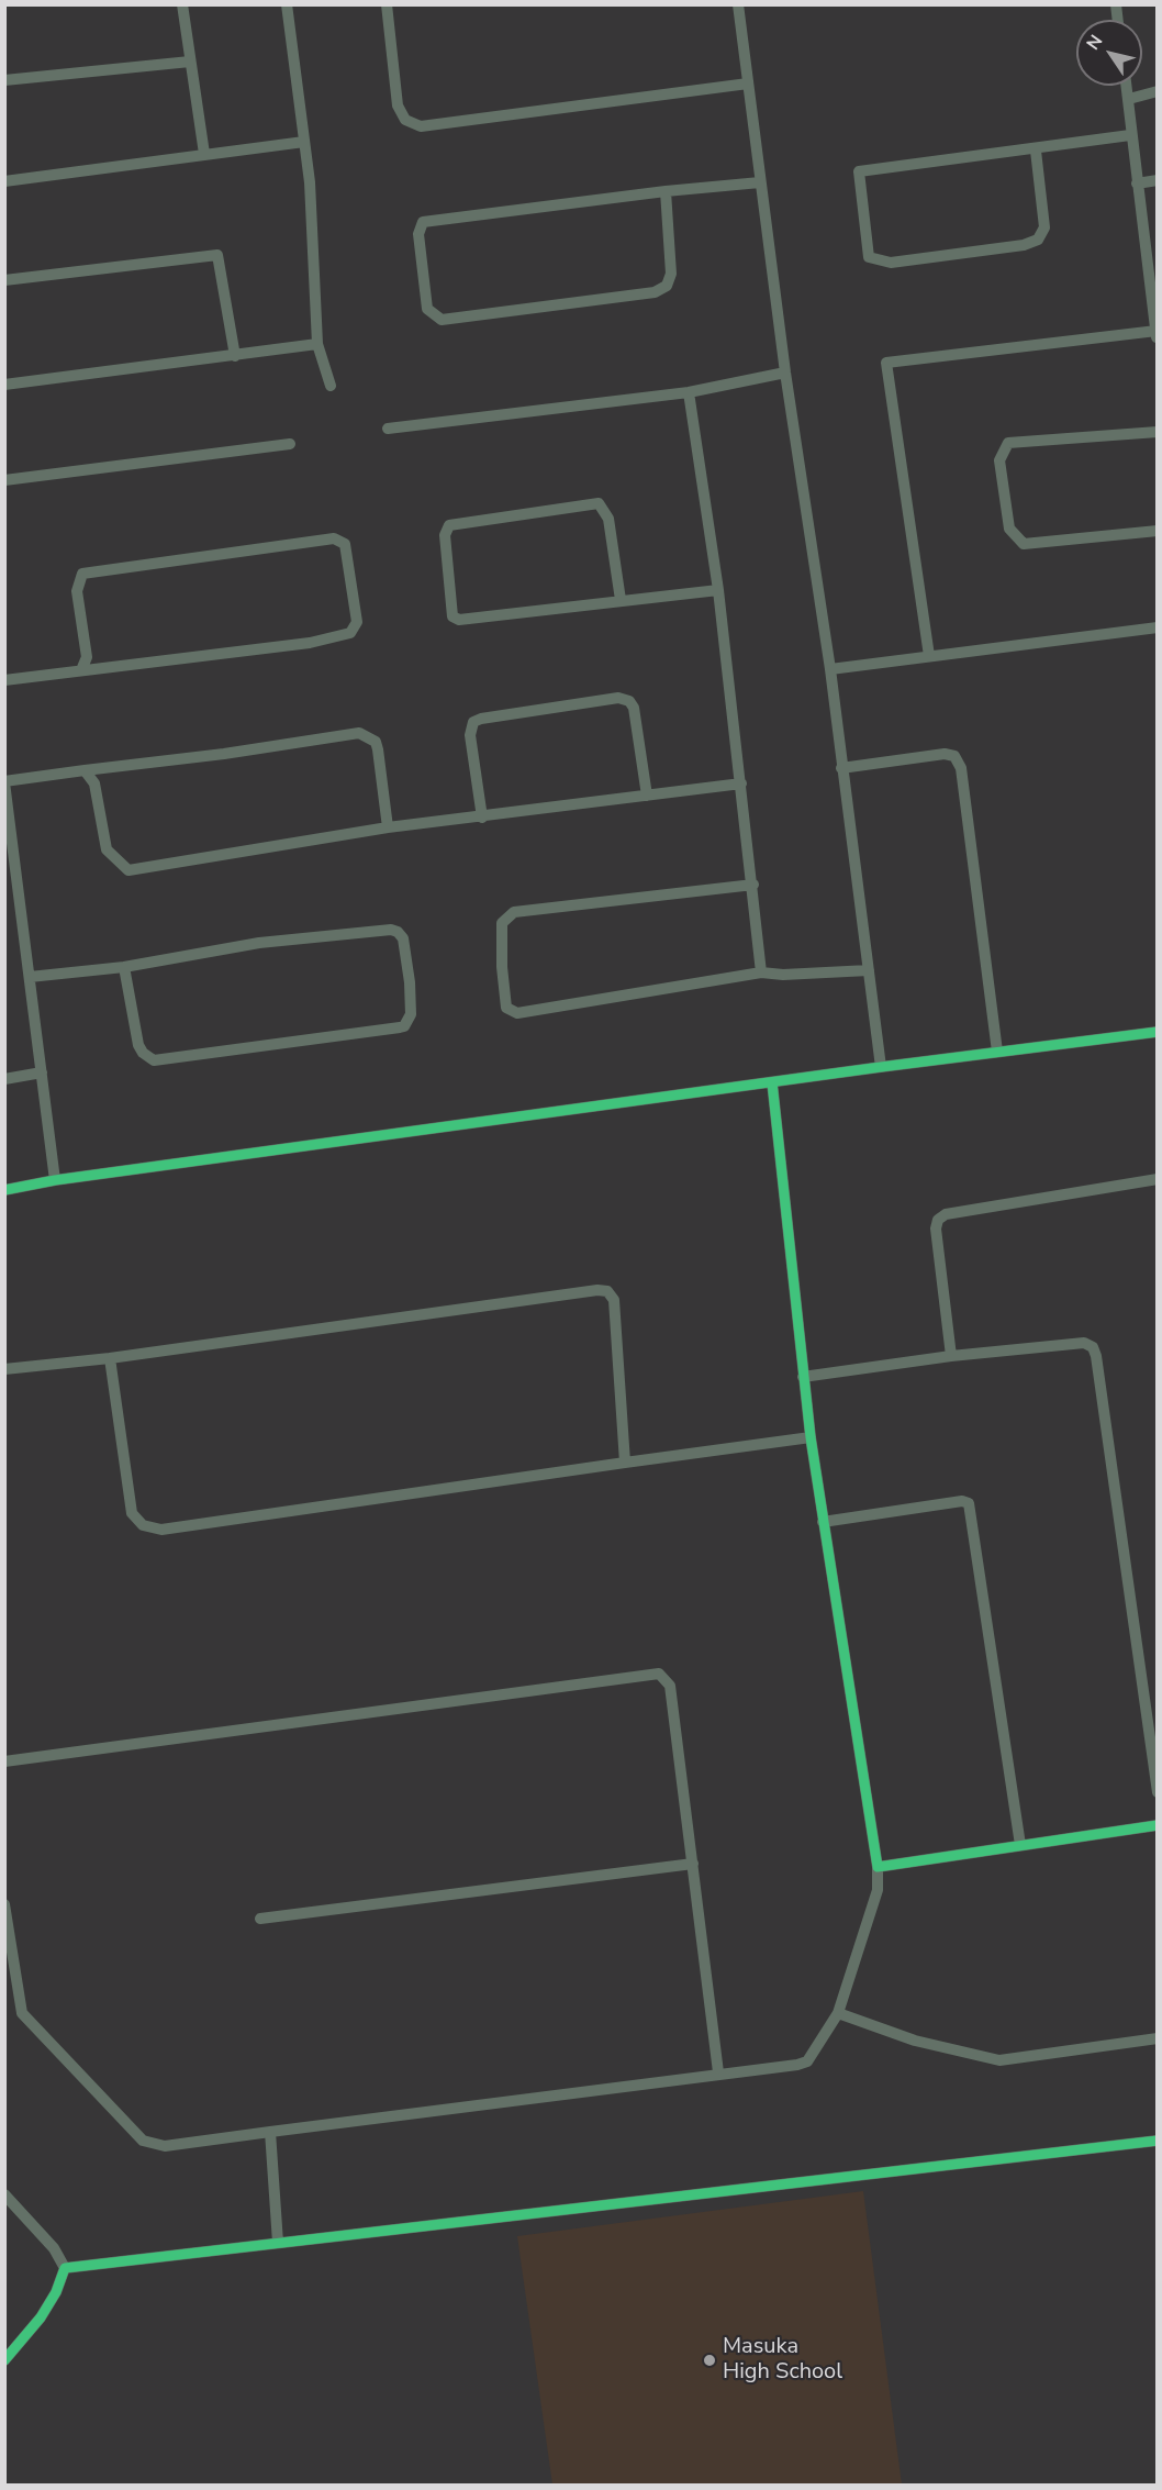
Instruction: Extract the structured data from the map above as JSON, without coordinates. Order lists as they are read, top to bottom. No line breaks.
{"places":["Masuka High School"],"north":"top left"}
